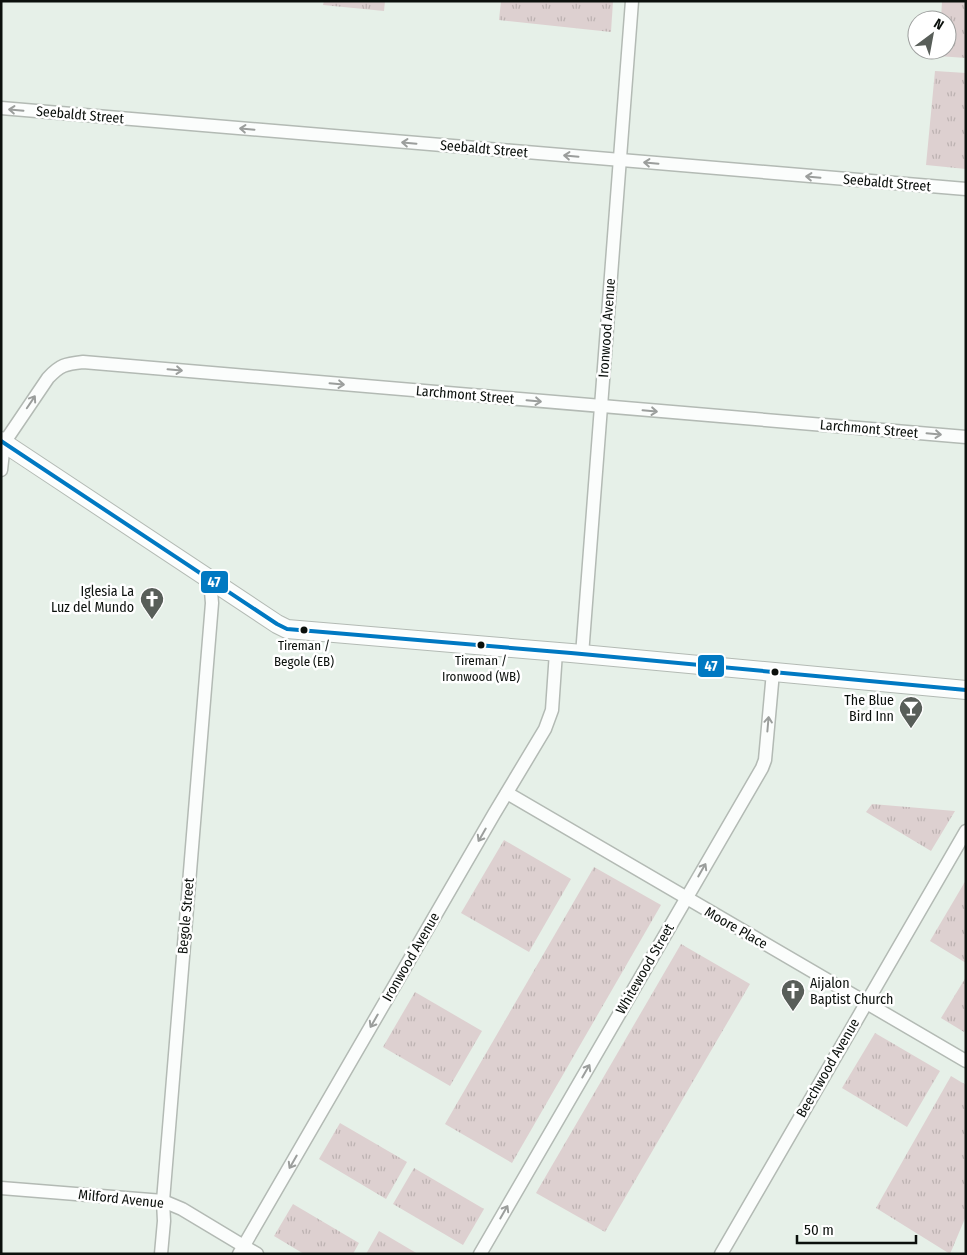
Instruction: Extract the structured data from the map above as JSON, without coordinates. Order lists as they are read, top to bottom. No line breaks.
{"streets":{"street":["Seebaldt Street","Ironwood Avenue","Larchmont Street","Begole Street","Moore Place","Whitewood Street","Beechwood Avenue","Milford Avenue"]},"crossings":[["Seebaldt Street","Ironwood Avenue"],["Ironwood Avenue","Larchmont Street"],["Ironwood Avenue","Moore Place"],["Ironwood Avenue","Milford Avenue"],["Begole Street","Milford Avenue"],["Moore Place","Whitewood Street"],["Moore Place","Beechwood Avenue"]],"one_way":["Seebaldt Street","Ironwood Avenue","Larchmont Street","Whitewood Street"],"places":{"church":["Iglesia La Luz del Mundo","Aijalon Baptist Church"],"other":["Tireman / Begole (EB)","Tireman / Ironwood (WB)"],"bar":["The Blue Bird Inn"]},"lines":["transit line 47"],"scale_bar":"50 m","north":"top right"}
